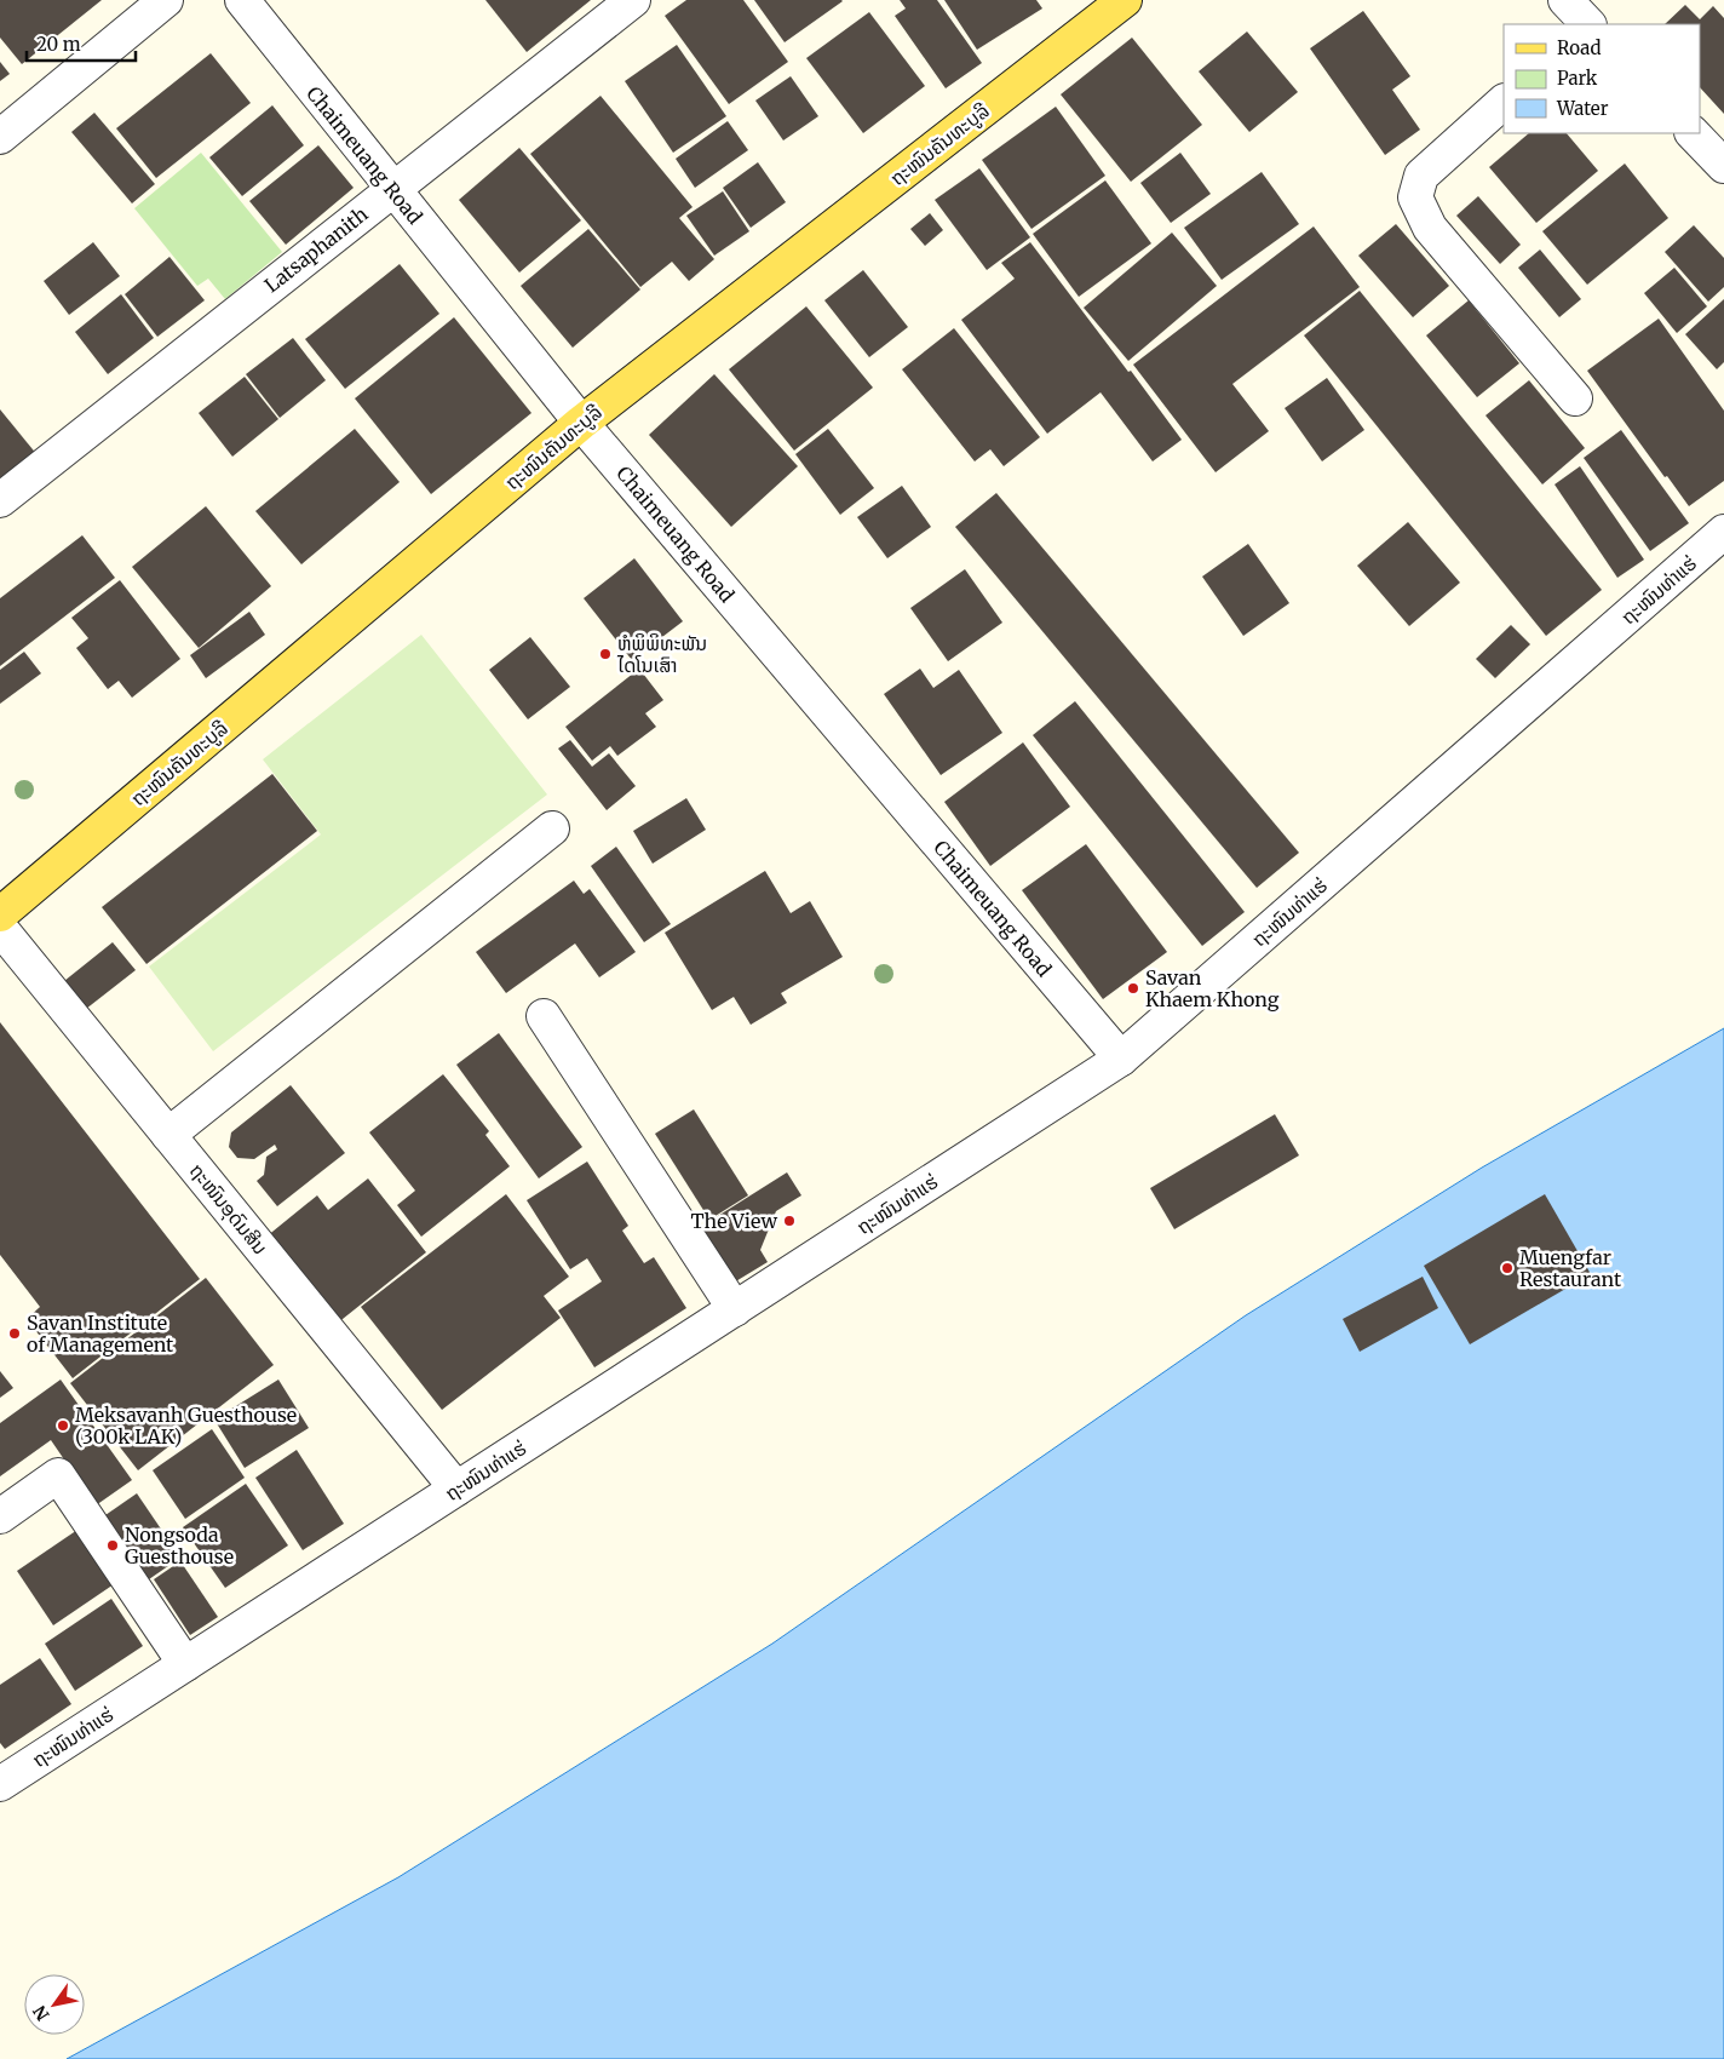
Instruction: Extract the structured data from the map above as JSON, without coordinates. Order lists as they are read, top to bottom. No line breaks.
{"streets":{"main road":["ຖະໜົນຄັນທະບູລີ"],"street":["Chaimeuang Road","Latsaphanith","ຖະໜົນທ່າແຮ່","ຖະໜົນອຸດົມສິນ"]},"crossings":[["ຖະໜົນຄັນທະບູລີ","Chaimeuang Road"],["Chaimeuang Road","Latsaphanith"],["Chaimeuang Road","ຖະໜົນທ່າແຮ່"],["ຖະໜົນທ່າແຮ່","ຖະໜົນອຸດົມສິນ"]],"places":["ຫໍພິພິທະພັນ ໄດໂນເສົາ","Savan Khaem Khong","The View","Muengfar Restaurant","Savan Institute of Management","Meksavanh Guesthouse (300k LAK)","Nongsoda Guesthouse"],"legend":["Road","Park","Water"],"scale_bar":"20 m","north":"bottom left"}
